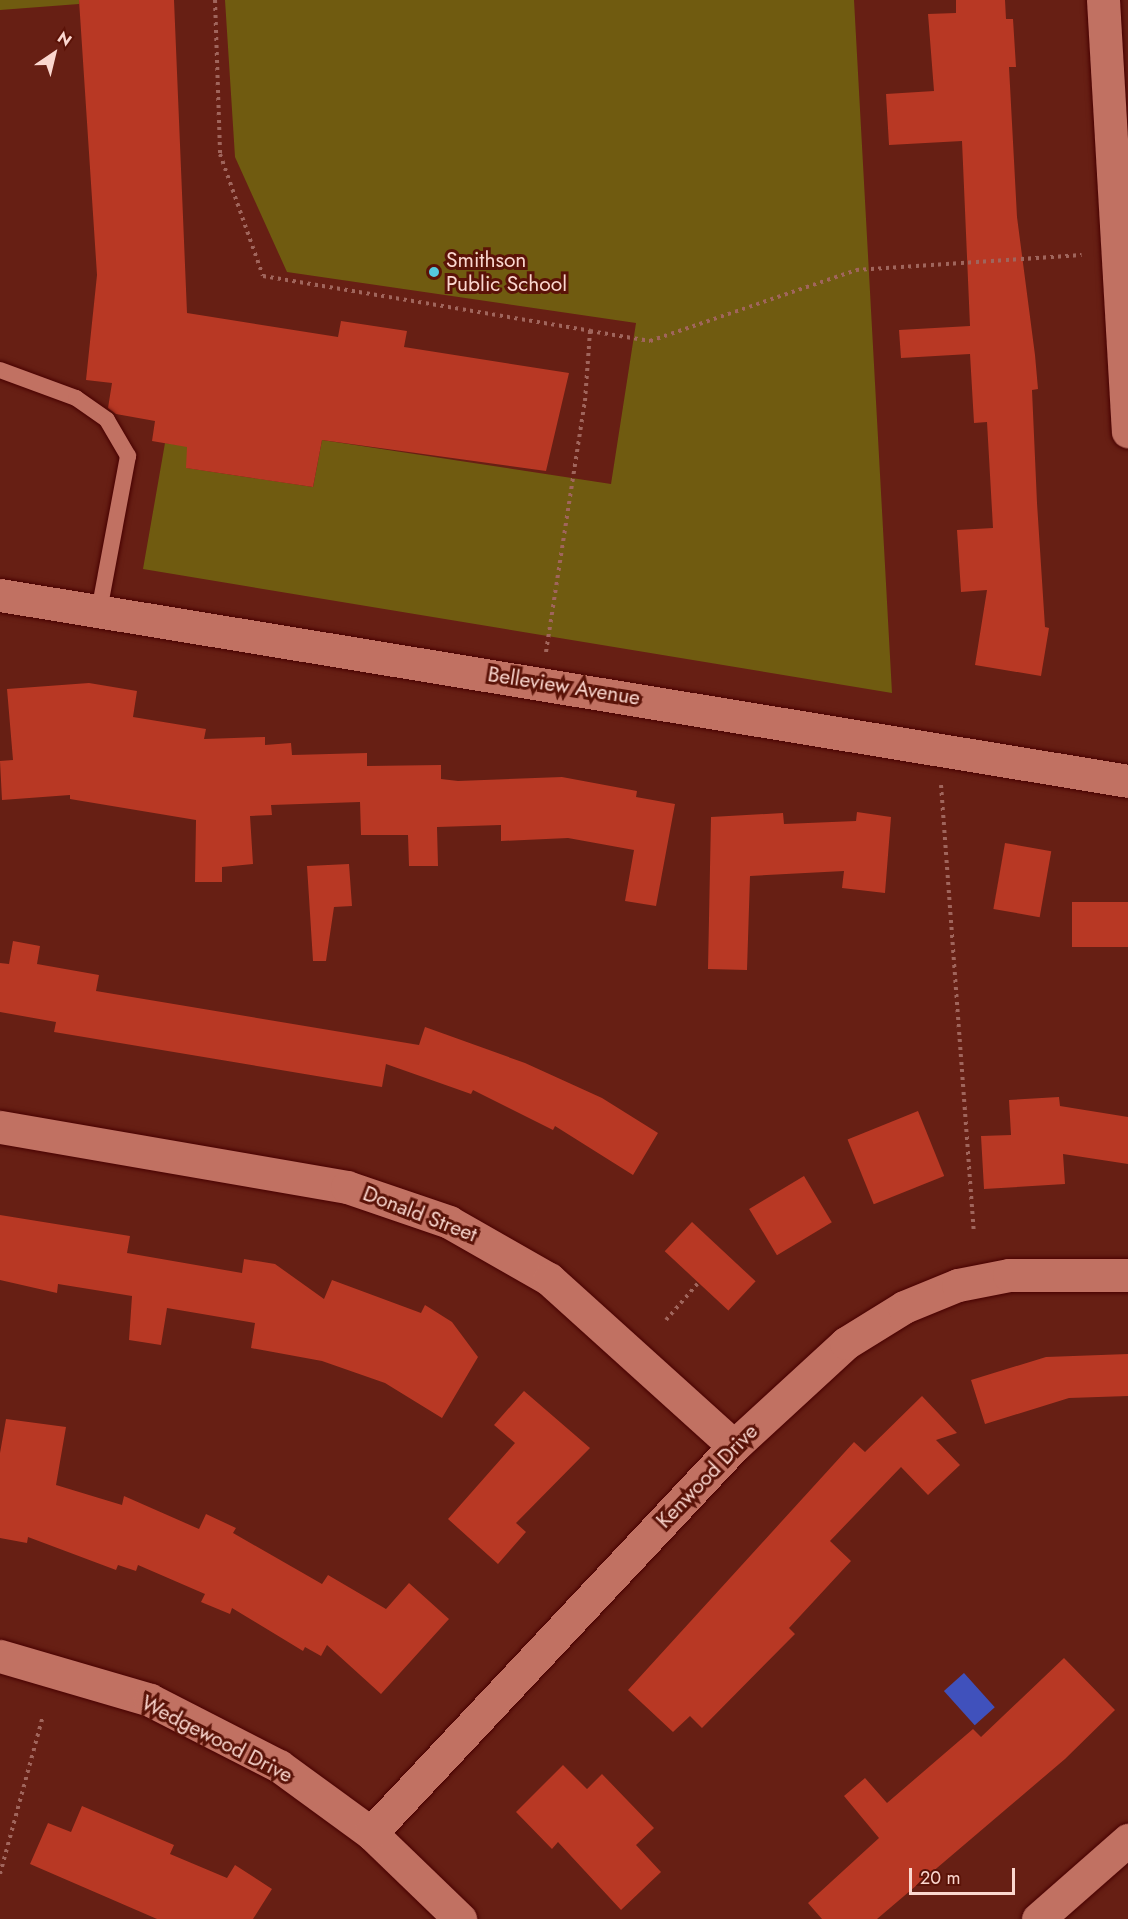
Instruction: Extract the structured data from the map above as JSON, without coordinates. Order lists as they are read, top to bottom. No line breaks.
{"streets":{"street":["Belleview Avenue","Donald Street","Kenwood Drive","Wedgewood Drive"]},"crossings":[["Donald Street","Kenwood Drive"],["Kenwood Drive","Wedgewood Drive"]],"places":["Smithson Public School"],"scale_bar":"20 m","north":"top right"}
